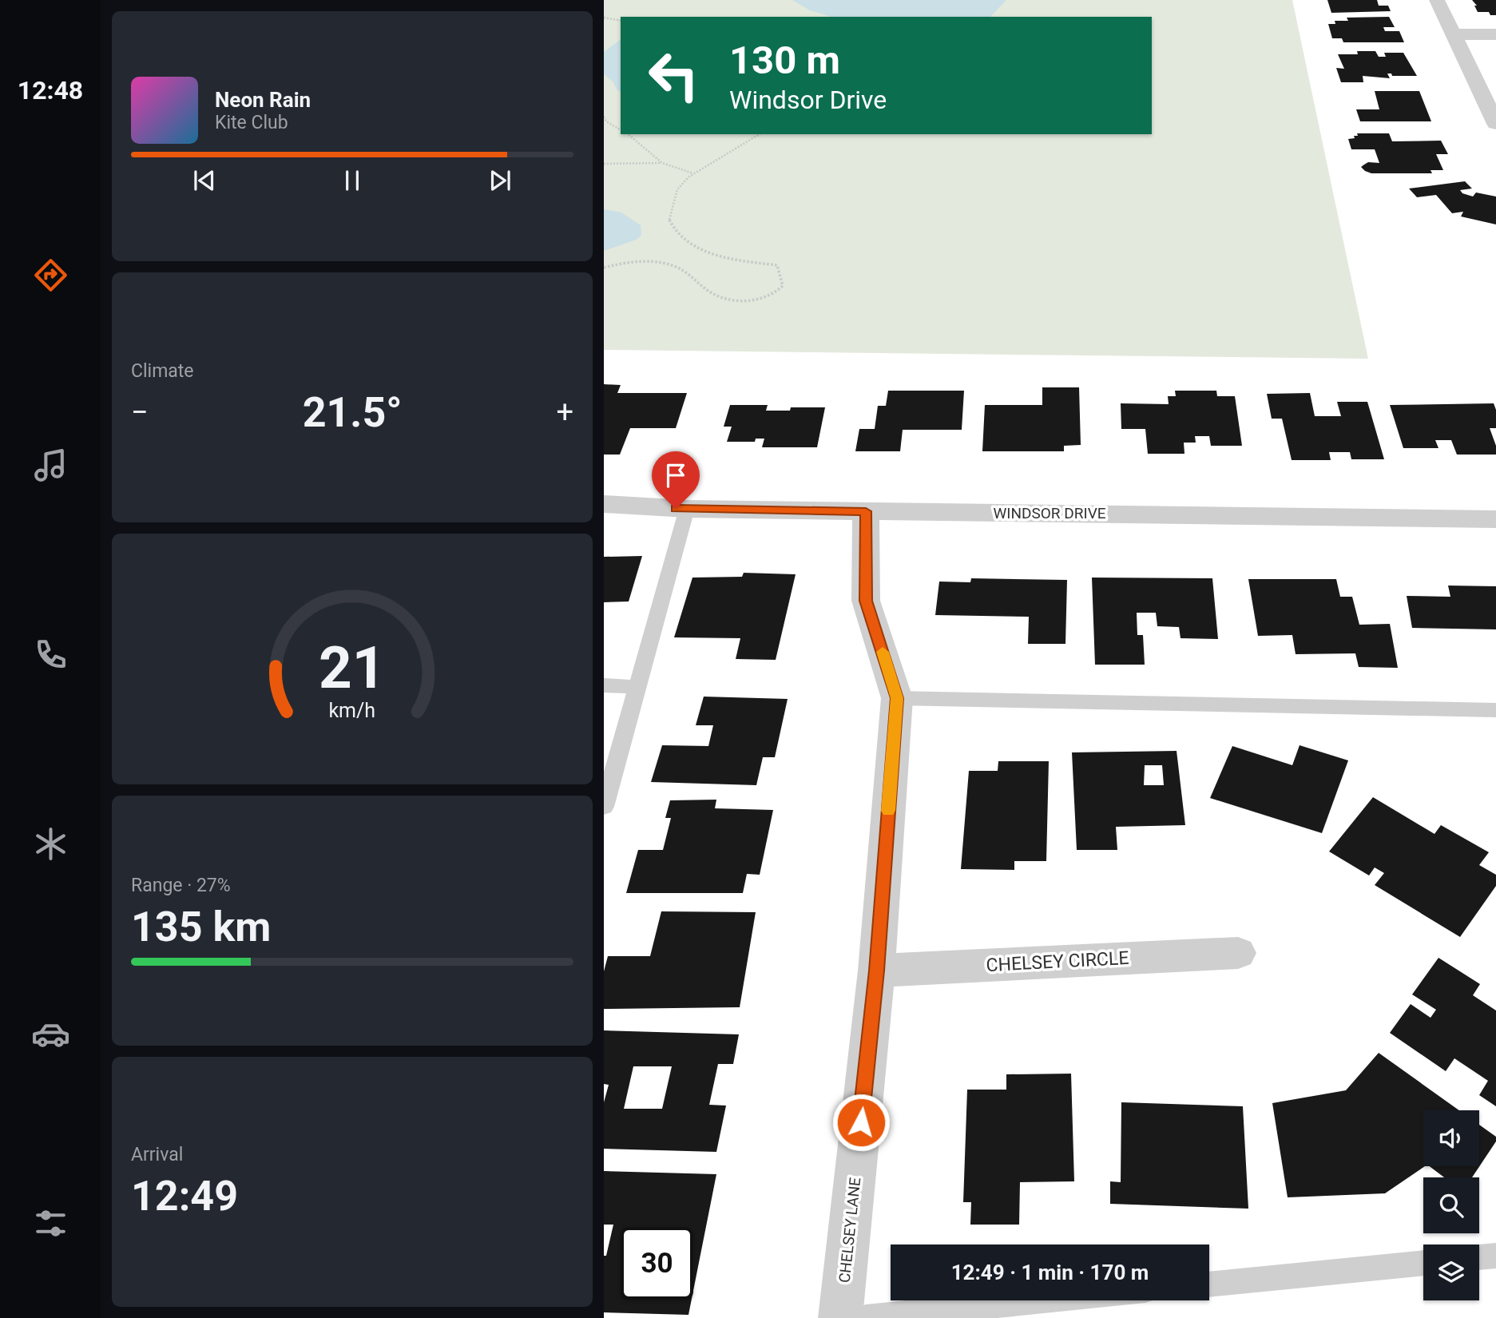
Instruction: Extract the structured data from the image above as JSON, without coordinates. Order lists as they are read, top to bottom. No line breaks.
{"streets":{"street":["WINDSOR DRIVE","CHELSEY CIRCLE","CHELSEY LANE"]},"crossings":[["WINDSOR DRIVE","CHELSEY LANE"],["CHELSEY CIRCLE","CHELSEY LANE"]],"page":{"tabs":"12:48","turn":["130 m","Windsor Drive"],"song":["Neon Rain","Kite Club"],"tile":["Climate",["Range · 27%","135 km"],["Arrival","12:49"]],"heat":["−","21.5°","+"],"limit":"30","trip":"12:49 · 1 min · 170 m","gauge":["21","km/h"]}}
